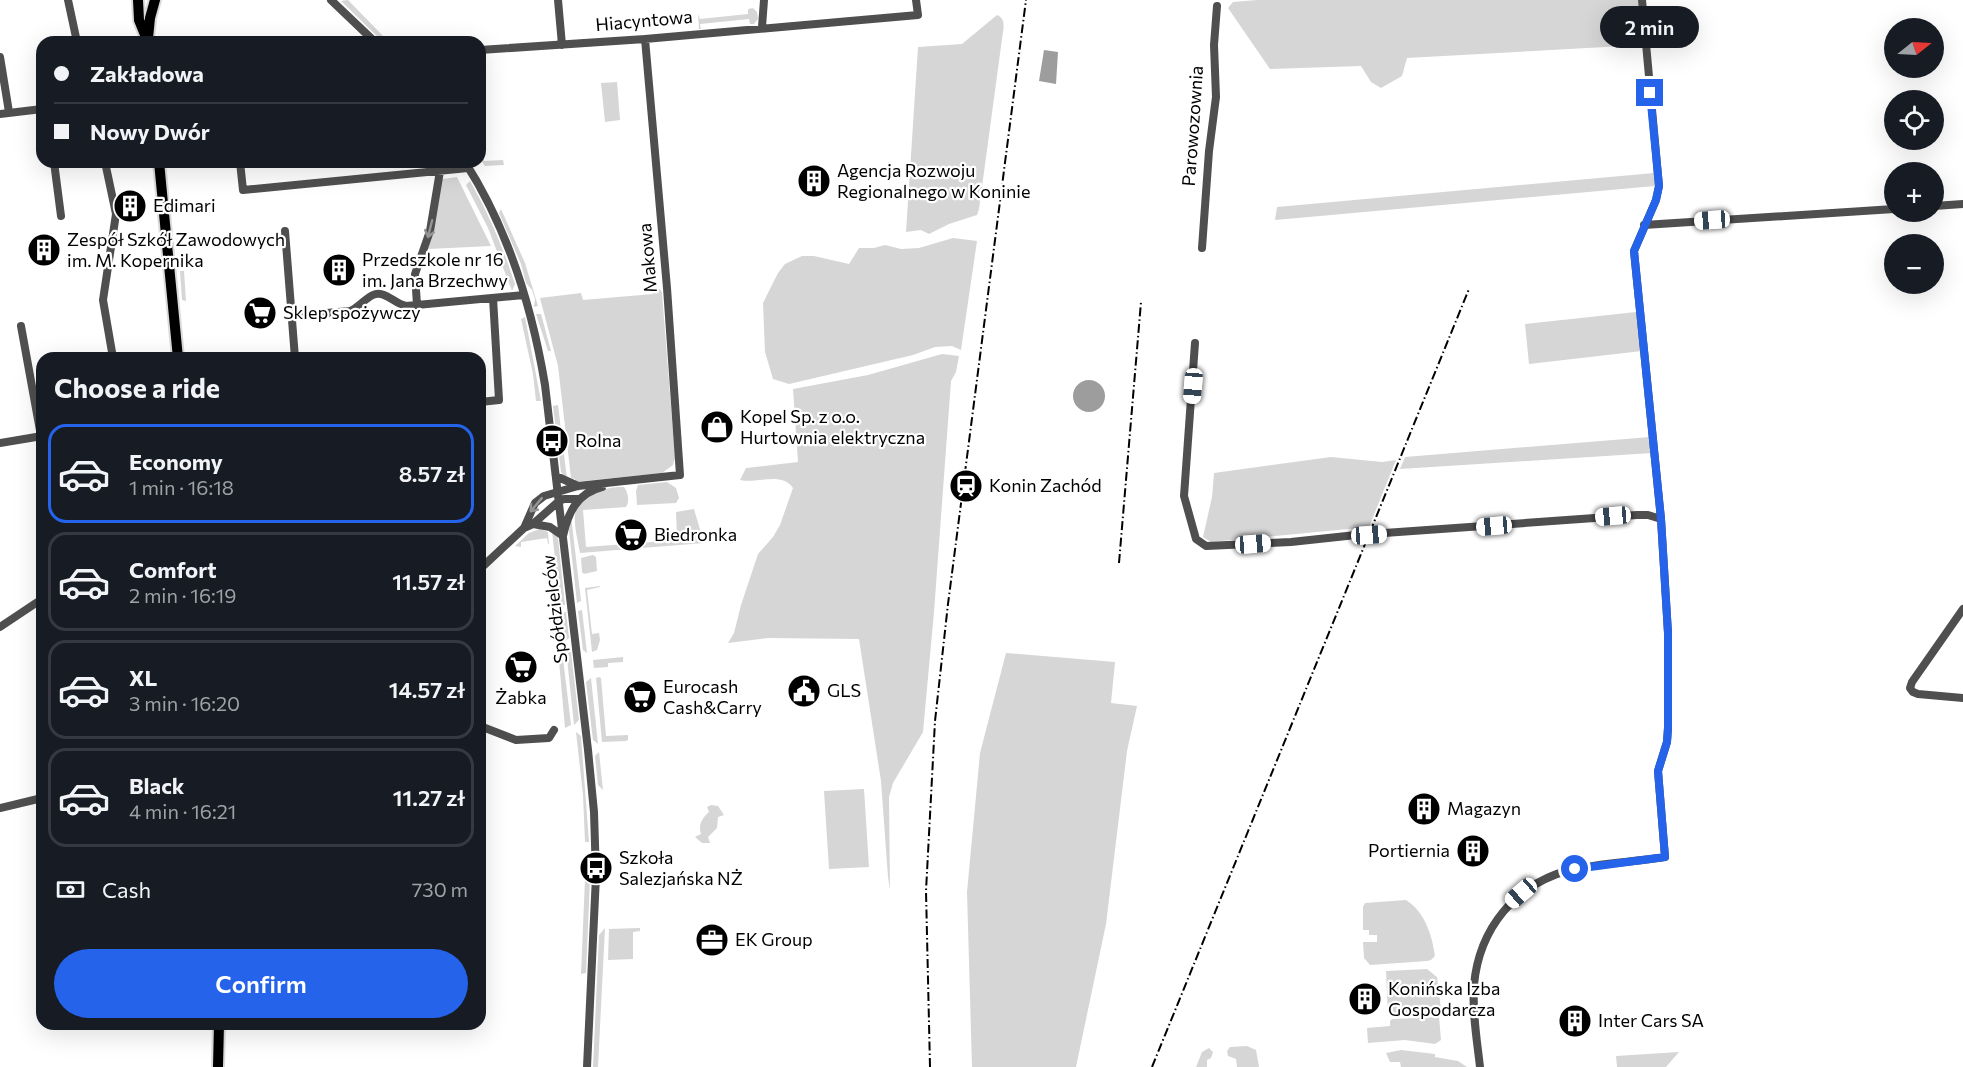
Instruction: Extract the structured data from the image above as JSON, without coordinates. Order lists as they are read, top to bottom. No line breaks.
{"streets":{"street":["Hiacyntowa","Parowozownia","Makowa","Spółdzielców"]},"crossings":[["Hiacyntowa","Makowa"]],"places":{"building":["Agencja Rozwoju Regionalnego w Koninie","Edimari","Zespół Szkół Zawodowych im. M. Kopernika","Przedszkole nr 16 im. Jana Brzechwy","Magazyn","Portiernia","Konińska Izba Gospodarcza","Inter Cars SA"],"supermarket":["Sklep spożywczy","Biedronka","Żabka","Eurocash Cash&Carry"],"shop":["Kopel Sp. z o.o. Hurtownia elektryczna"],"bus stop":["Rolna","Szkoła Salezjańska NŻ"],"station":["Konin Zachód"],"public building":["GLS"],"office":["EK Group"]},"north":"right","page":{"bubble":"2 min","map_buttons":["+","−"],"banner":["Zakładowa","Nowy Dwór"],"heading":"Choose a ride","list":[{"name":"Economy","note":"1 min · 16:18","value":"8.57 zł"},{"name":"Comfort","note":"2 min · 16:19","value":"11.57 zł"},{"name":"XL","note":"3 min · 16:20","value":"14.57 zł"},{"name":"Black","note":"4 min · 16:21","value":"11.27 zł"}],"pay":["Cash","730 m"],"buttons":"Confirm"}}
